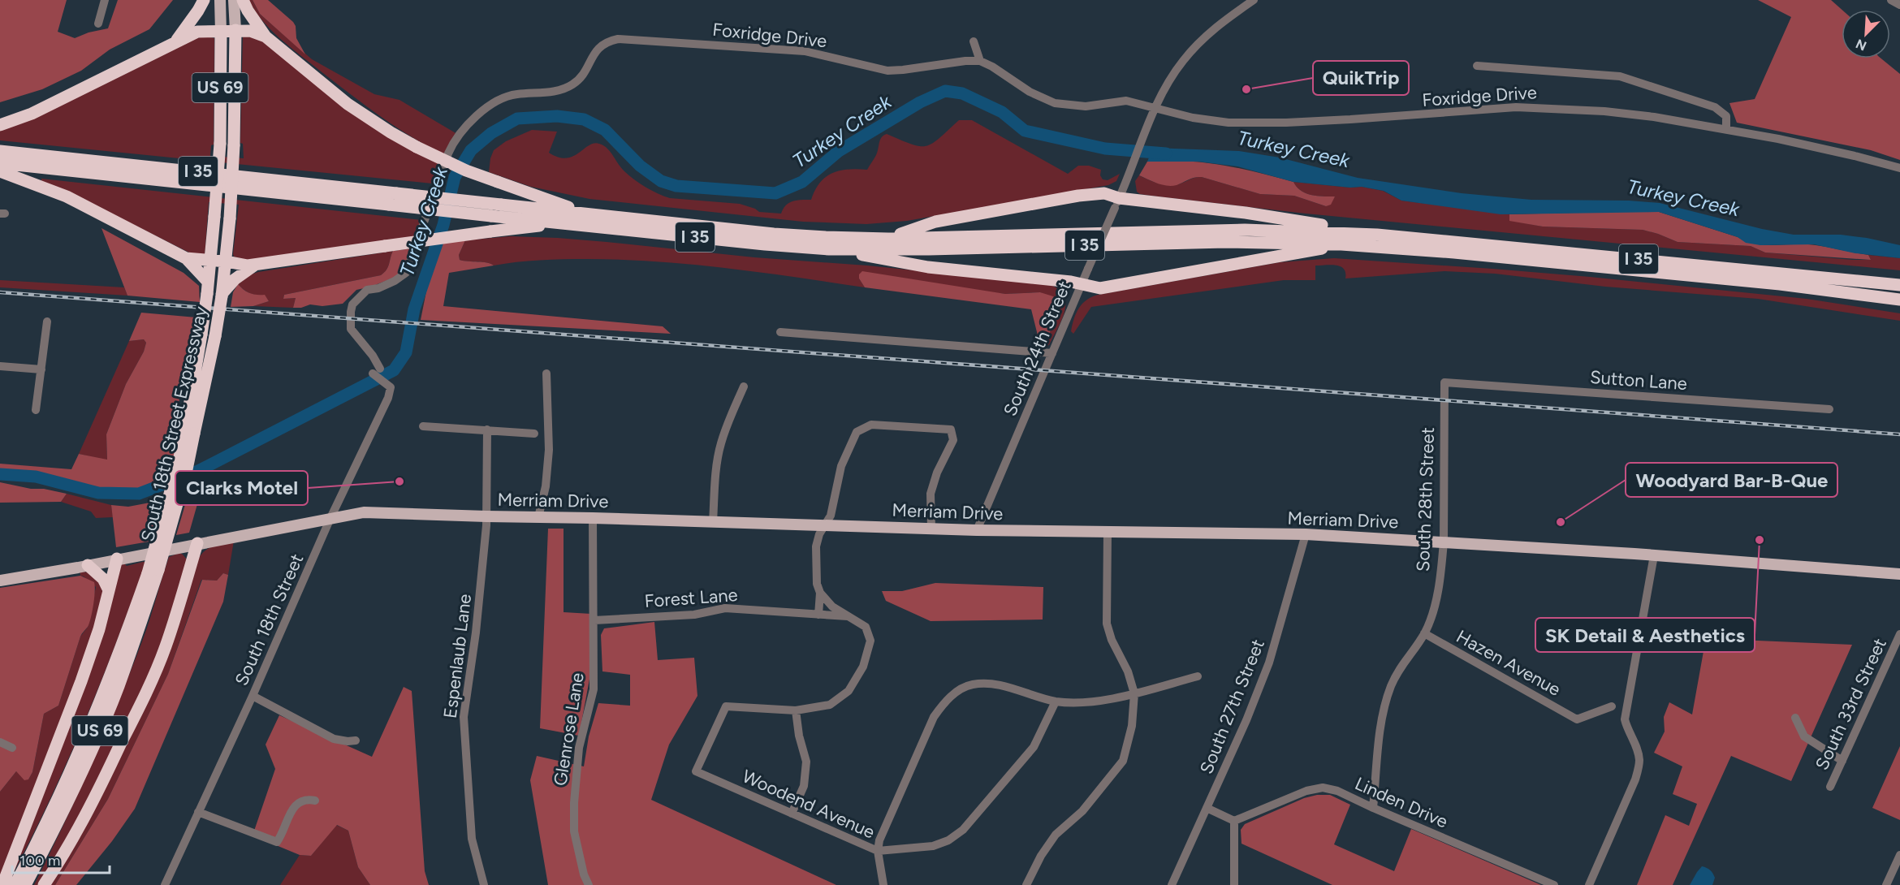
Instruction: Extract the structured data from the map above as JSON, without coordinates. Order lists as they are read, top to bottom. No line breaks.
{"streets":{"highway":["US 69","I 35","South 18th Street Expressway"],"main road":["Merriam Drive"],"street":["Foxridge Drive","South 24th Street","Sutton Lane","South 28th Street","Forest Lane","South 18th Street","Espenlaub Lane","Hazen Avenue","South 33rd Street","South 27th Street","Glenrose Lane","Linden Drive","Woodend Avenue"]},"crossings":[["Foxridge Drive","South 24th Street"],["Foxridge Drive","South 18th Street"],["South 24th Street","Merriam Drive"],["Sutton Lane","South 28th Street"],["South 28th Street","Merriam Drive"],["South 28th Street","Hazen Avenue"],["South 28th Street","Linden Drive"],["Merriam Drive","South 18th Street"],["Merriam Drive","Espenlaub Lane"],["Merriam Drive","South 27th Street"],["Merriam Drive","Glenrose Lane"],["Forest Lane","Glenrose Lane"]],"water":["Turkey Creek"],"places":["QuikTrip","Clarks Motel","Woodyard Bar-B-Que","SK Detail & Aesthetics"],"scale_bar":"100 m","north":"bottom left"}
